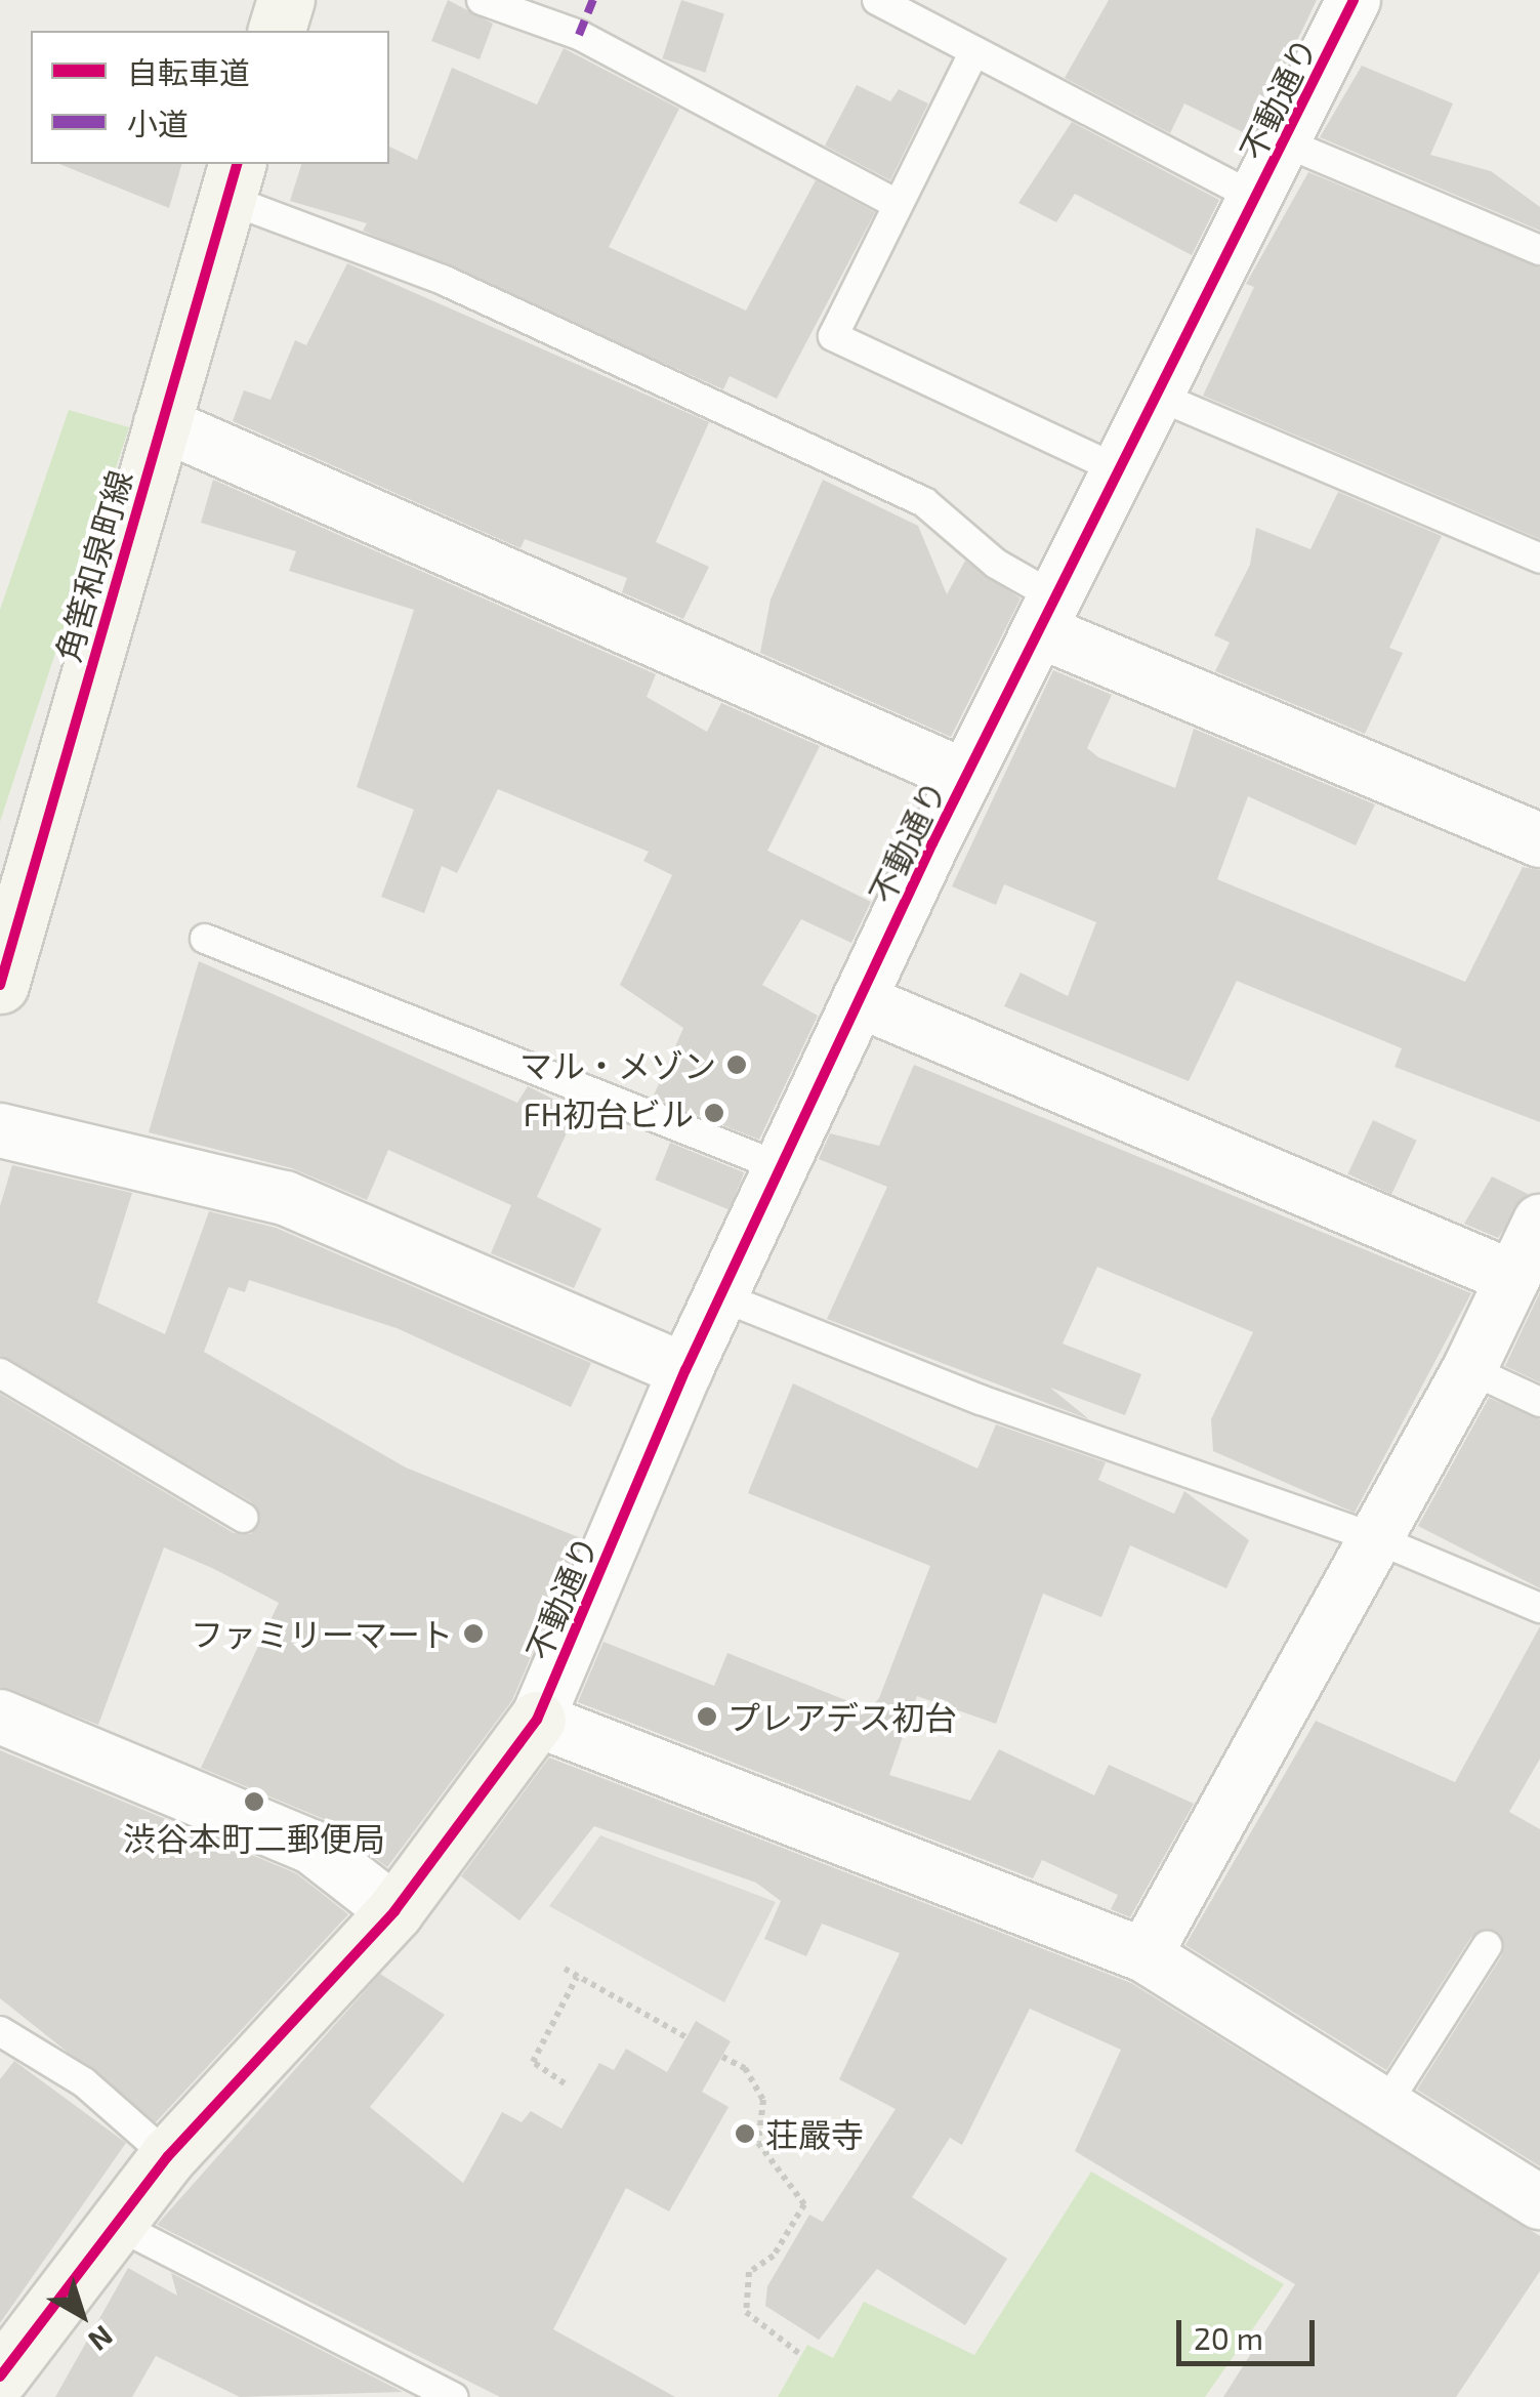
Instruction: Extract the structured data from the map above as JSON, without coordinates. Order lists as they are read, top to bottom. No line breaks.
{"streets":{"main road":["角筈和泉町線"],"street":["不動通り"]},"places":["マル・メゾン","FH初台ビル","ファミリーマート","プレアデス初台","渋谷本町二郵便局","荘嚴寺"],"legend":["自転車道","小道"],"scale_bar":"20 m","north":"bottom right"}
